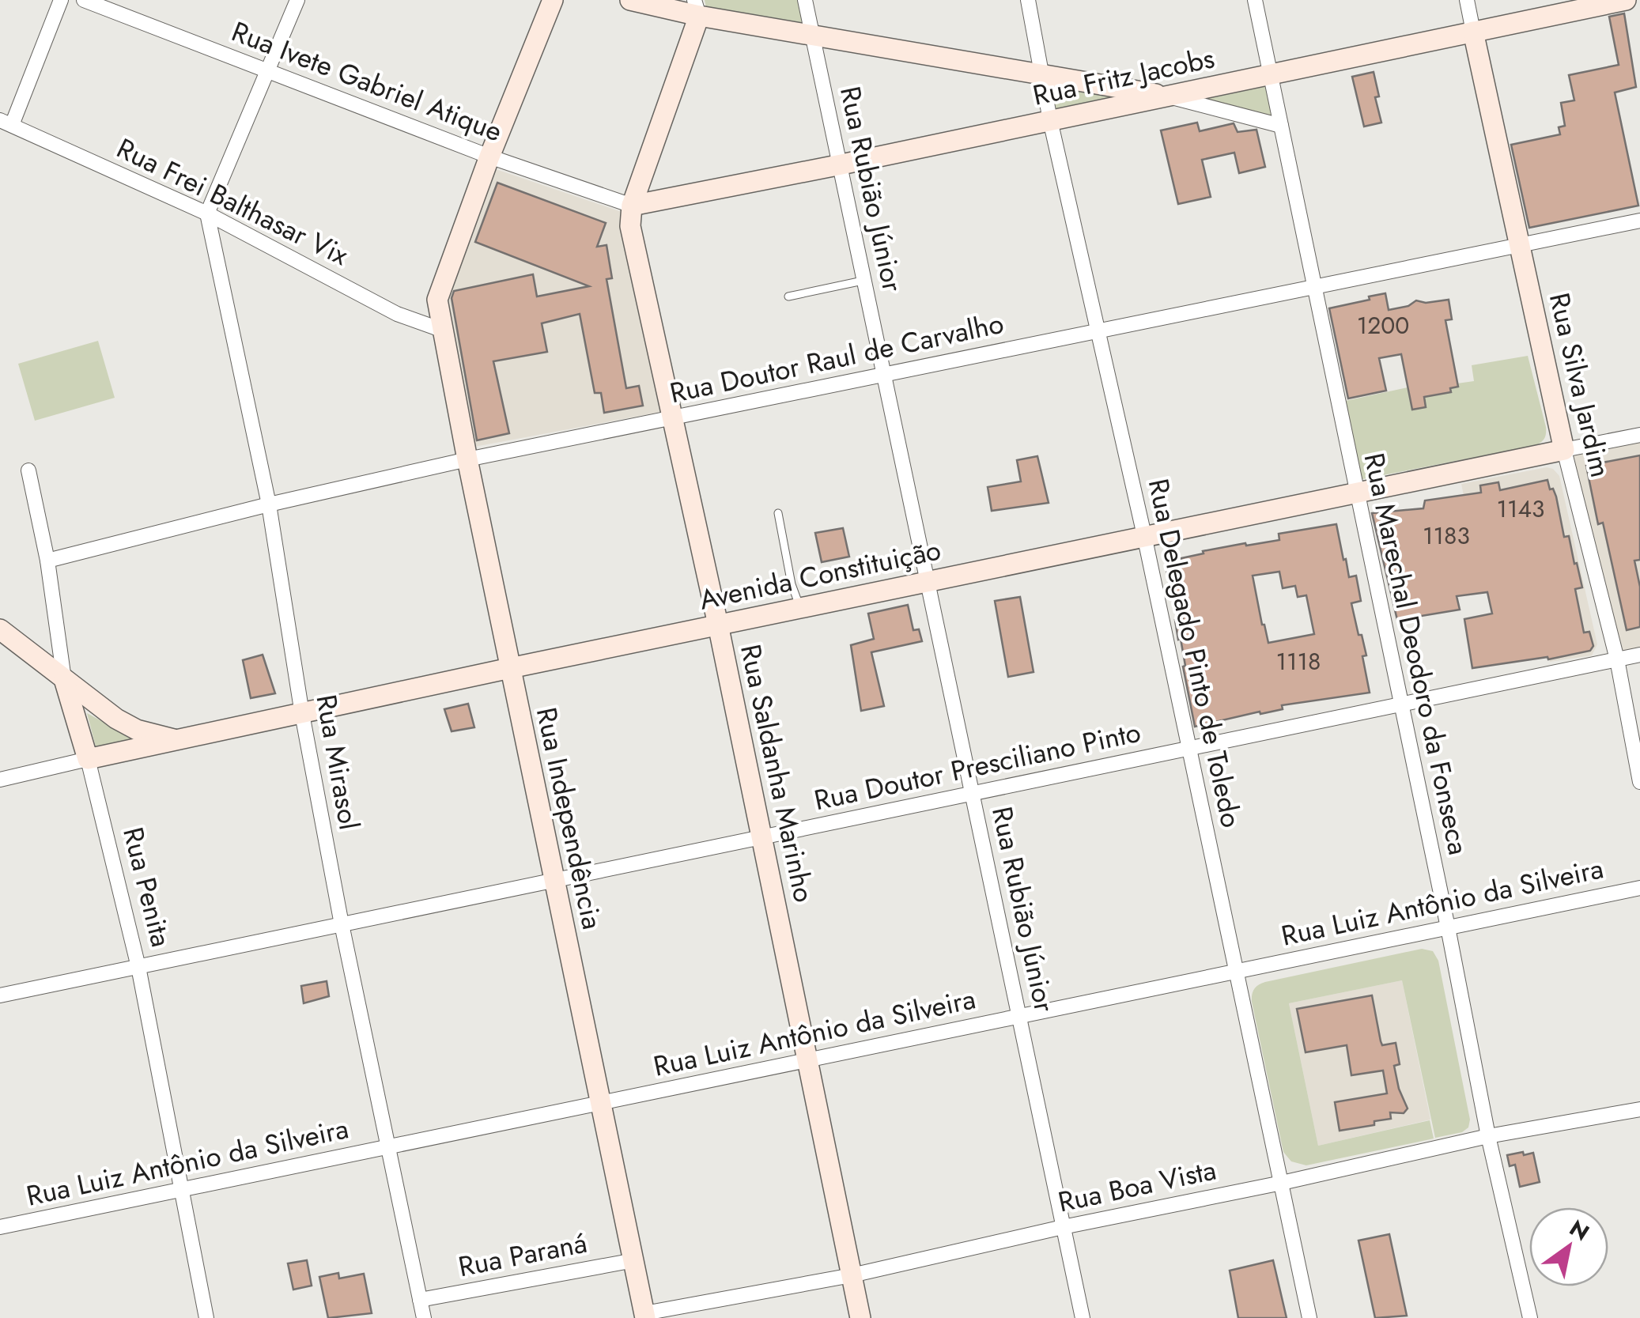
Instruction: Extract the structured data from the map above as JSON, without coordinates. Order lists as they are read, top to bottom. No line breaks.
{"streets":{"street":["Rua Fritz Jacobs","Rua Ivete Gabriel Atique","Rua Rubião Júnior","Rua Frei Balthasar Vix","Rua Doutor Raul de Carvalho","Rua Silva Jardim","Avenida Constituição","Rua Delegado Pinto de Toledo","Rua Marechal Deodoro da Fonseca","Rua Mirasol","Rua Doutor Presciliano Pinto","Rua Saldanha Marinho","Rua Independência","Rua Penita","Rua Luiz Antônio da Silveira","Rua Boa Vista","Rua Paraná"]},"crossings":[["Rua Fritz Jacobs","Rua Ivete Gabriel Atique"],["Rua Fritz Jacobs","Rua Rubião Júnior"],["Rua Fritz Jacobs","Rua Silva Jardim"],["Rua Fritz Jacobs","Rua Delegado Pinto de Toledo"],["Rua Fritz Jacobs","Rua Marechal Deodoro da Fonseca"],["Rua Fritz Jacobs","Rua Saldanha Marinho"],["Rua Ivete Gabriel Atique","Rua Saldanha Marinho"],["Rua Ivete Gabriel Atique","Rua Independência"],["Rua Rubião Júnior","Rua Doutor Raul de Carvalho"],["Rua Rubião Júnior","Avenida Constituição"],["Rua Rubião Júnior","Rua Doutor Presciliano Pinto"],["Rua Rubião Júnior","Rua Luiz Antônio da Silveira"],["Rua Rubião Júnior","Rua Boa Vista"],["Rua Frei Balthasar Vix","Rua Mirasol"],["Rua Frei Balthasar Vix","Rua Independência"],["Rua Doutor Raul de Carvalho","Rua Silva Jardim"],["Rua Doutor Raul de Carvalho","Rua Delegado Pinto de Toledo"],["Rua Doutor Raul de Carvalho","Rua Marechal Deodoro da Fonseca"],["Rua Doutor Raul de Carvalho","Rua Mirasol"],["Rua Doutor Raul de Carvalho","Rua Saldanha Marinho"],["Rua Doutor Raul de Carvalho","Rua Independência"],["Rua Doutor Raul de Carvalho","Rua Penita"],["Rua Silva Jardim","Avenida Constituição"],["Rua Silva Jardim","Rua Doutor Presciliano Pinto"],["Avenida Constituição","Rua Delegado Pinto de Toledo"],["Avenida Constituição","Rua Marechal Deodoro da Fonseca"],["Avenida Constituição","Rua Mirasol"],["Avenida Constituição","Rua Saldanha Marinho"],["Avenida Constituição","Rua Independência"],["Avenida Constituição","Rua Penita"],["Rua Delegado Pinto de Toledo","Rua Doutor Presciliano Pinto"],["Rua Delegado Pinto de Toledo","Rua Luiz Antônio da Silveira"],["Rua Delegado Pinto de Toledo","Rua Boa Vista"],["Rua Marechal Deodoro da Fonseca","Rua Doutor Presciliano Pinto"],["Rua Marechal Deodoro da Fonseca","Rua Luiz Antônio da Silveira"],["Rua Marechal Deodoro da Fonseca","Rua Boa Vista"],["Rua Mirasol","Rua Doutor Presciliano Pinto"],["Rua Mirasol","Rua Luiz Antônio da Silveira"],["Rua Mirasol","Rua Paraná"],["Rua Doutor Presciliano Pinto","Rua Saldanha Marinho"],["Rua Doutor Presciliano Pinto","Rua Independência"],["Rua Doutor Presciliano Pinto","Rua Penita"],["Rua Saldanha Marinho","Rua Luiz Antônio da Silveira"],["Rua Saldanha Marinho","Rua Boa Vista"],["Rua Independência","Rua Luiz Antônio da Silveira"],["Rua Independência","Rua Boa Vista"],["Rua Independência","Rua Paraná"],["Rua Penita","Rua Luiz Antônio da Silveira"]],"house_numbers":["1200","1143","1183","1118"],"north":"top right"}
